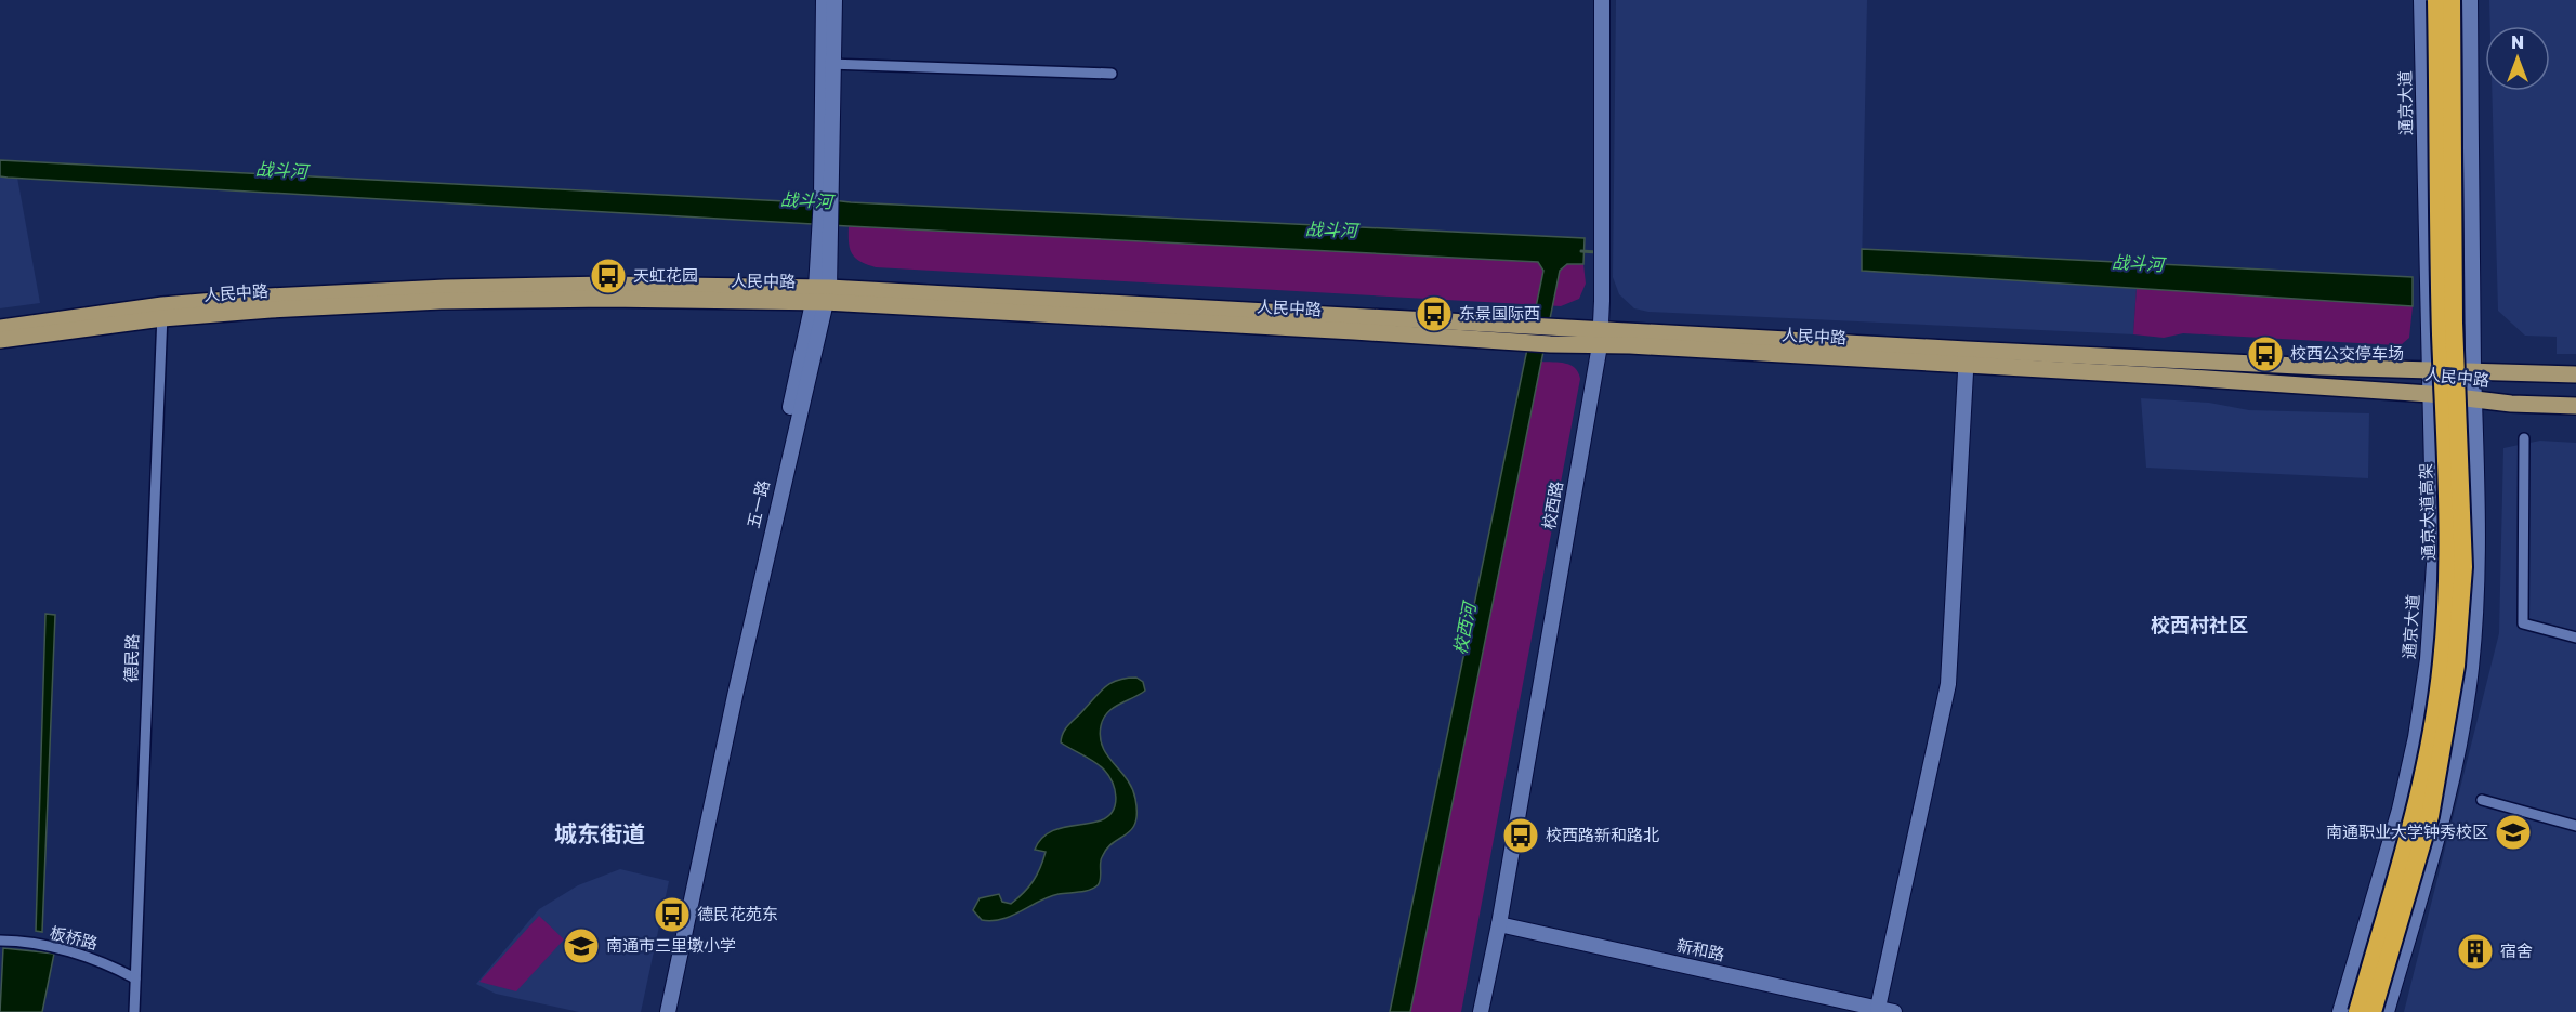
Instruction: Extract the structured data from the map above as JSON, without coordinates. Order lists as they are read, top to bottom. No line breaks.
{"streets":{"highway":["通京大道高架"],"main road":["通京大道","人民中路","五一路","校西路","新和路"],"street":["德民路","板桥路"]},"crossings":[["通京大道","人民中路"],["人民中路","五一路"],["人民中路","校西路"],["人民中路","德民路"],["校西路","新和路"],["德民路","板桥路"]],"districts":["校西村社区","城东街道"],"water":["战斗河","校西河"],"places":{"bus stop":["天虹花园","东景国际西","校西公交停车场","校西路新和路北","德民花苑东"],"school or university":["南通职业大学钟秀校区","南通市三里墩小学"],"building":["宿舍"]},"north":"top"}
